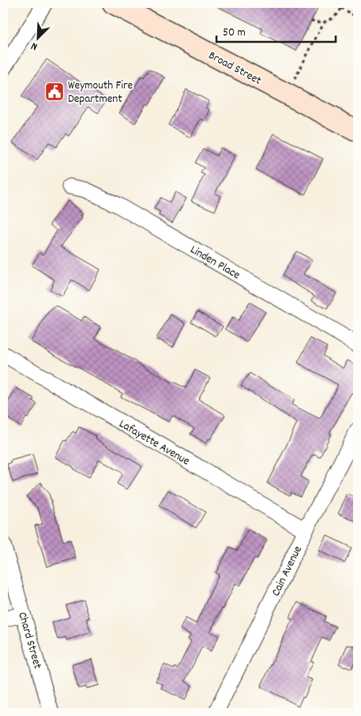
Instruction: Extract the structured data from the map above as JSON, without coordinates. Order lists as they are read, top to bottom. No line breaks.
{"streets":{"main road":["Broad Street"],"street":["Linden Place","Lafayette Avenue","Cain Avenue","Chard Street"]},"crossings":[["Lafayette Avenue","Cain Avenue"]],"places":{"public building":["Weymouth Fire Department"]},"scale_bar":"50 m","north":"bottom left"}
